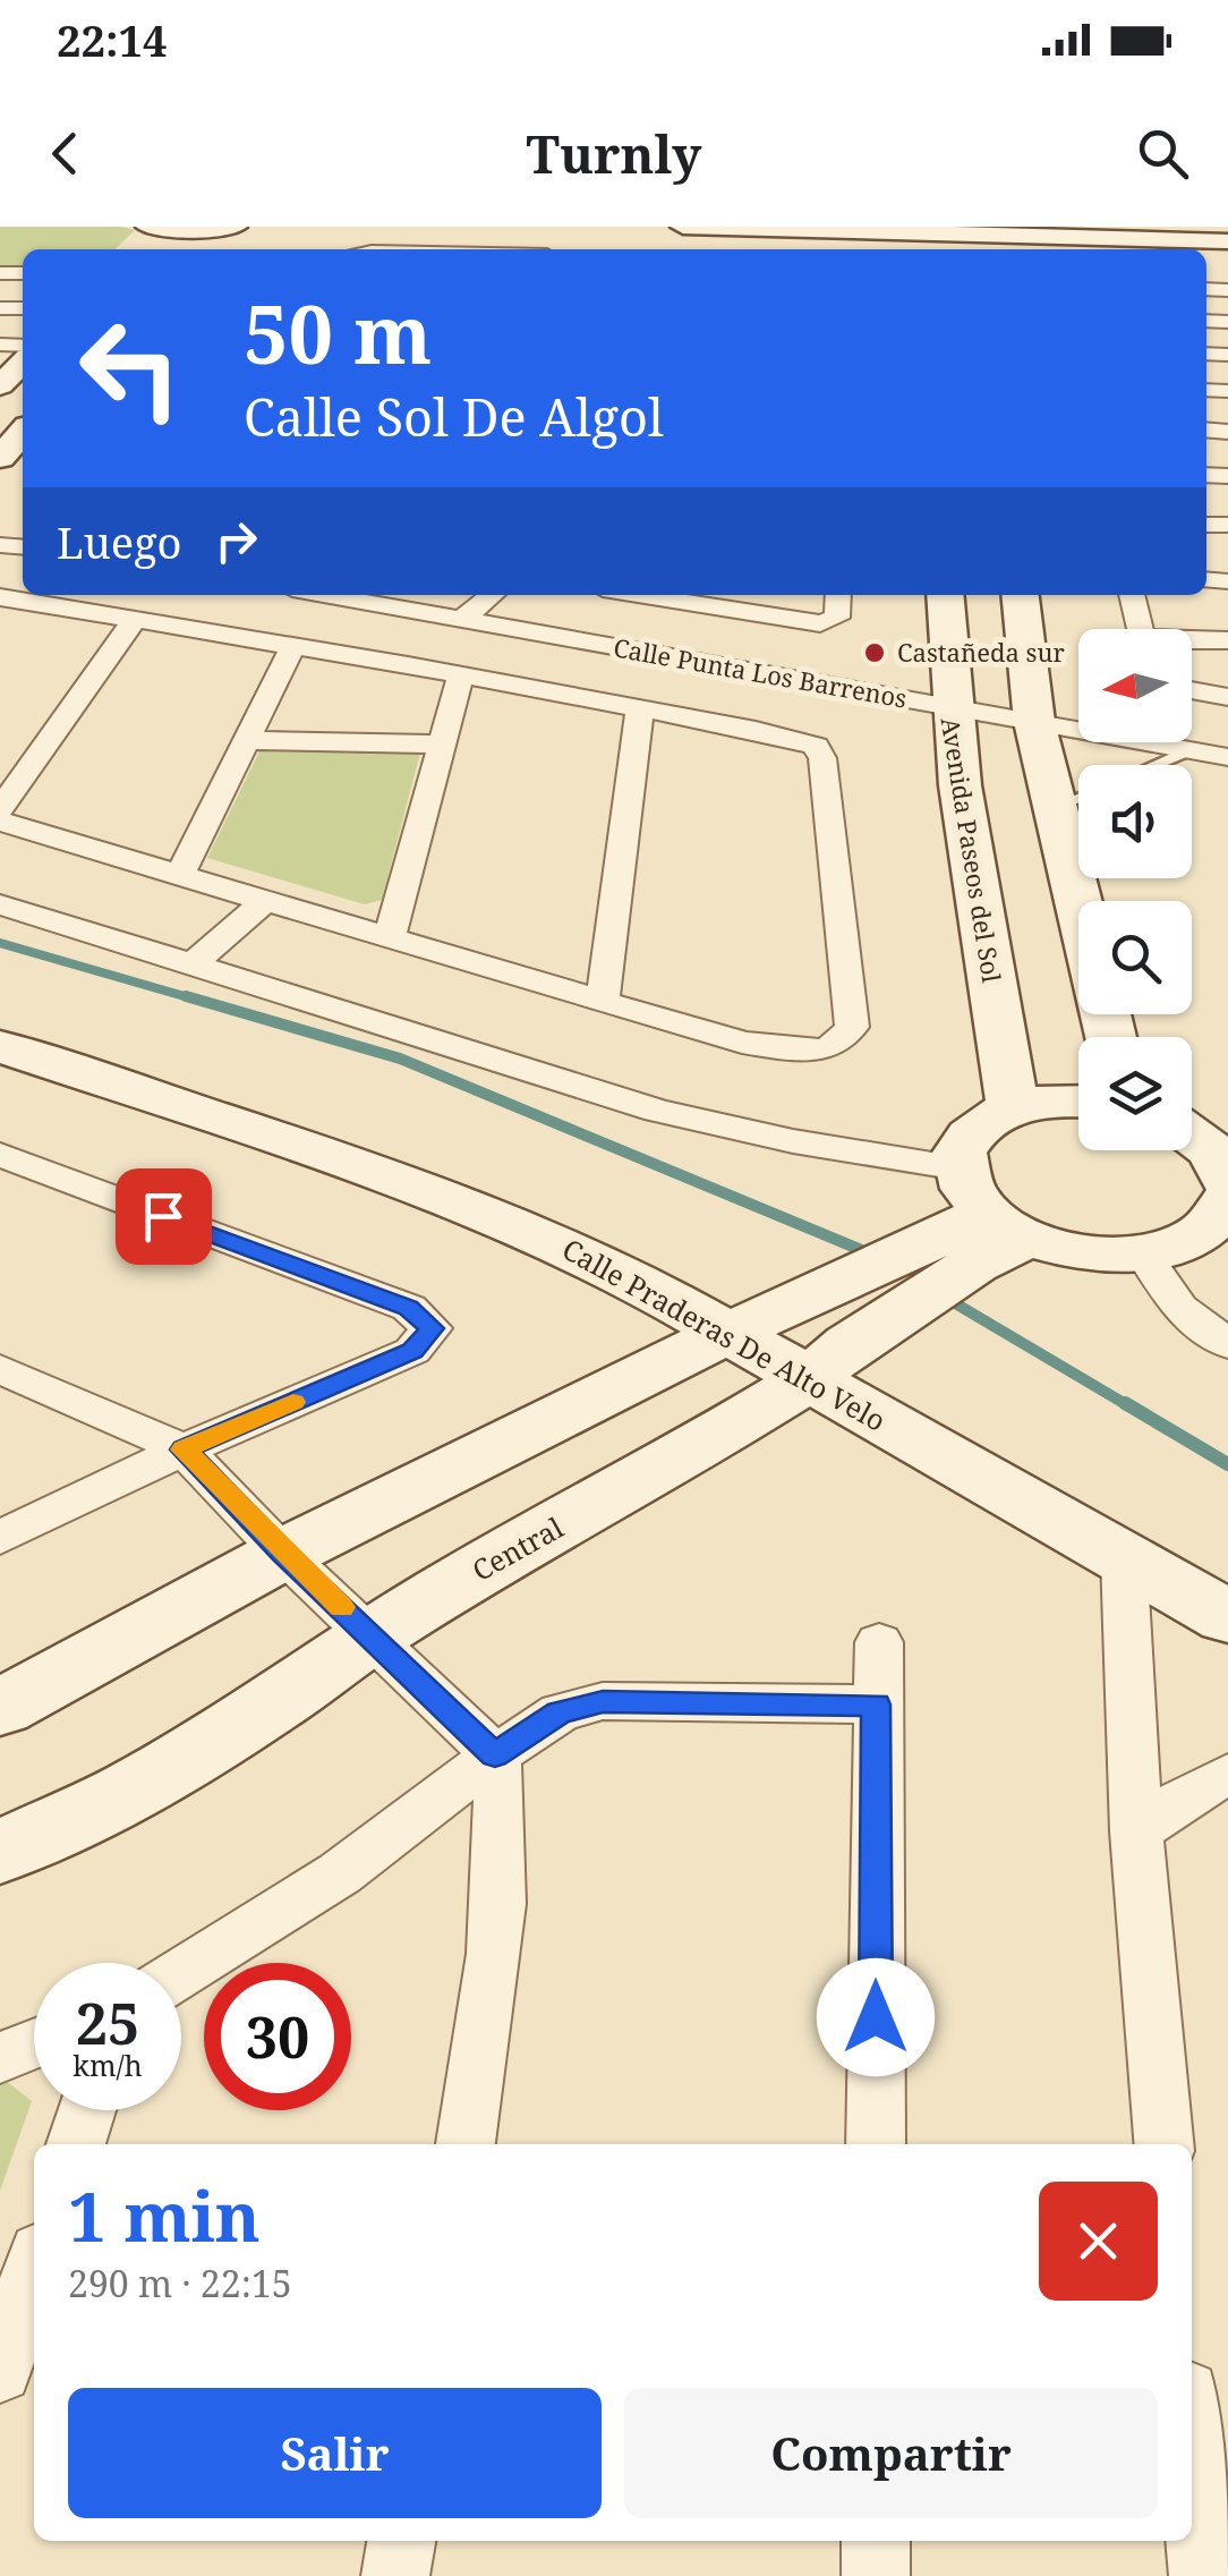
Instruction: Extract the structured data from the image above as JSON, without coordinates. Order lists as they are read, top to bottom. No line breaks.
{"streets":{"street":["Calle Punta Los Barrenos","Avenida Paseos del Sol","Calle Praderas De Alto Velo","Central"]},"crossings":[["Calle Punta Los Barrenos","Avenida Paseos del Sol"],["Calle Praderas De Alto Velo","Central"]],"places":["Castañeda sur"],"north":"left","page":{"status":"22:14","header":"Turnly","turn":["50 m","Calle Sol De Algol"],"then":"Luego","speed":"25 km/h","limit":"30","heading":["1 min","290 m · 22:15"],"buttons":["Salir","Compartir"]}}
